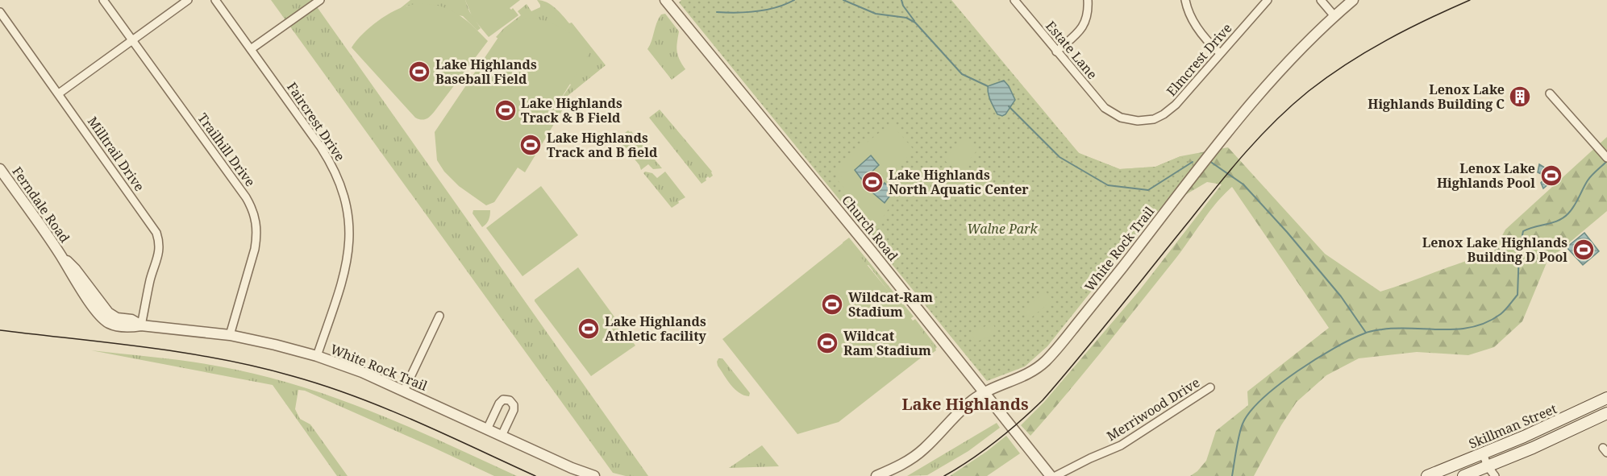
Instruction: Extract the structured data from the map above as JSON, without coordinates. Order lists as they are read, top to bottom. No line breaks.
{"streets":{"main road":["Skillman Street"],"street":["Estate Lane","Elmcrest Drive","Faircrest Drive","Trailhill Drive","Milltrail Drive","Ferndale Road","Church Road","White Rock Trail","Merriwood Drive"]},"crossings":[["Estate Lane","Elmcrest Drive"],["Faircrest Drive","White Rock Trail"],["Trailhill Drive","White Rock Trail"],["Milltrail Drive","White Rock Trail"],["Ferndale Road","White Rock Trail"],["Church Road","White Rock Trail"]],"districts":["Lake Highlands"],"parks":["Walne Park"],"places":{"sports":["Lake Highlands Baseball Field","Lake Highlands Track & B Field","Lake Highlands Track and B field","Lenox Lake Highlands Pool","Lake Highlands North Aquatic Center","Lenox Lake Highlands Building D Pool","Wildcat-Ram Stadium","Lake Highlands Athletic facility","Wildcat Ram Stadium"],"building":["Lenox Lake Highlands Building C"]}}
